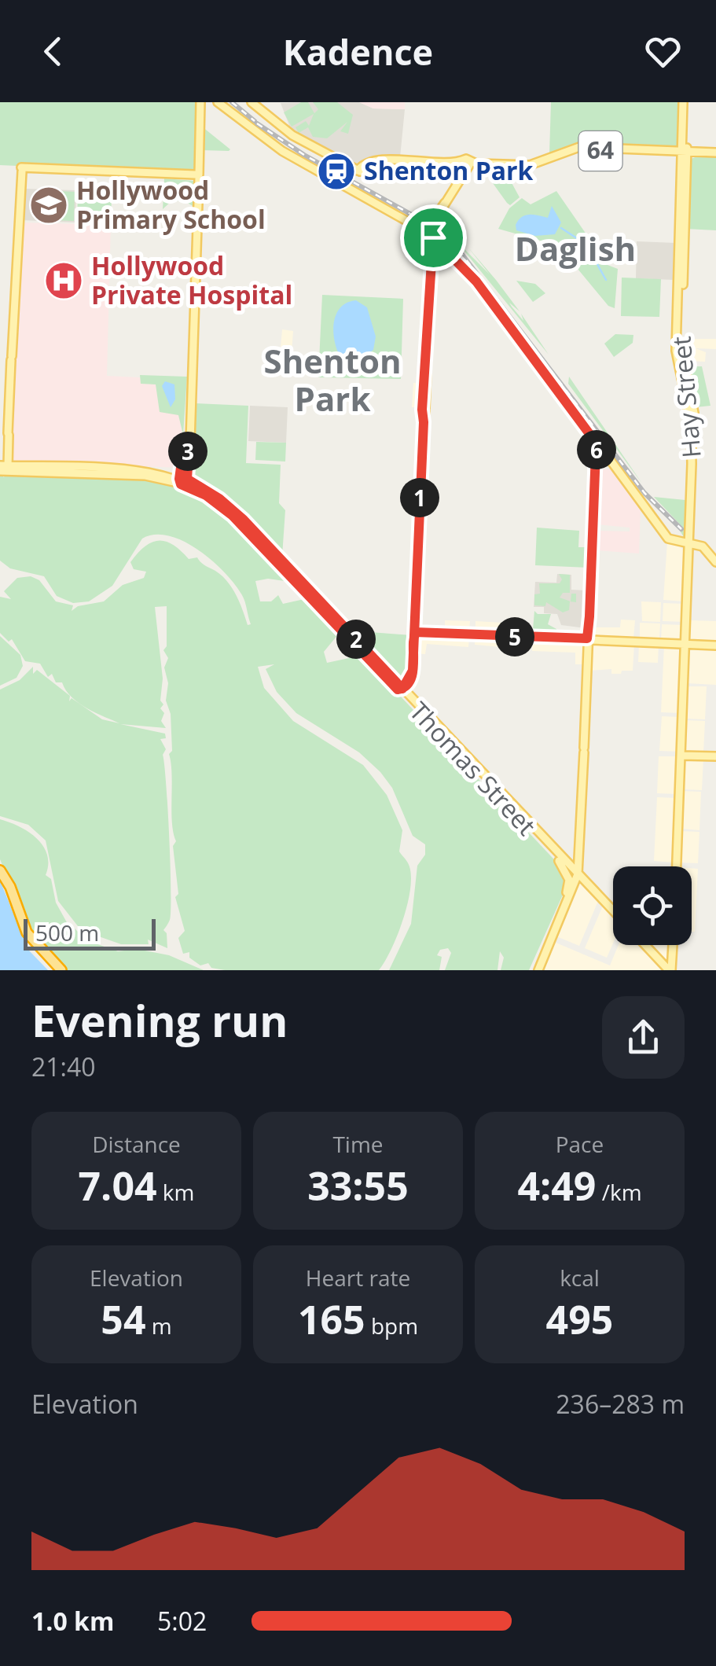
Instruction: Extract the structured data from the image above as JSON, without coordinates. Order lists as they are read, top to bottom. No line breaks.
{"streets":{"main road":["64","Hay Street","Thomas Street"]},"crossings":[["64","Hay Street"]],"districts":["Daglish","Shenton Park"],"places":{"station":["Shenton Park"],"school or university":["Hollywood Primary School"],"hospital":["Hollywood Private Hospital"]},"scale_bar":"500 m","page":{"header":"Kadence","pins":["6","3","1","5","2"],"scale":"500 m","heading":["Evening run","21:40"],"stats":[["Distance","7.04 km"],["Time","33:55"],["Pace","4:49 /km"],["Elevation","54 m"],["Heart rate","165 bpm"],["kcal","495"]],"chart":["Elevation","236–283 m"],"list":[{"name":"1.0 km","note":"5:02"}]}}
